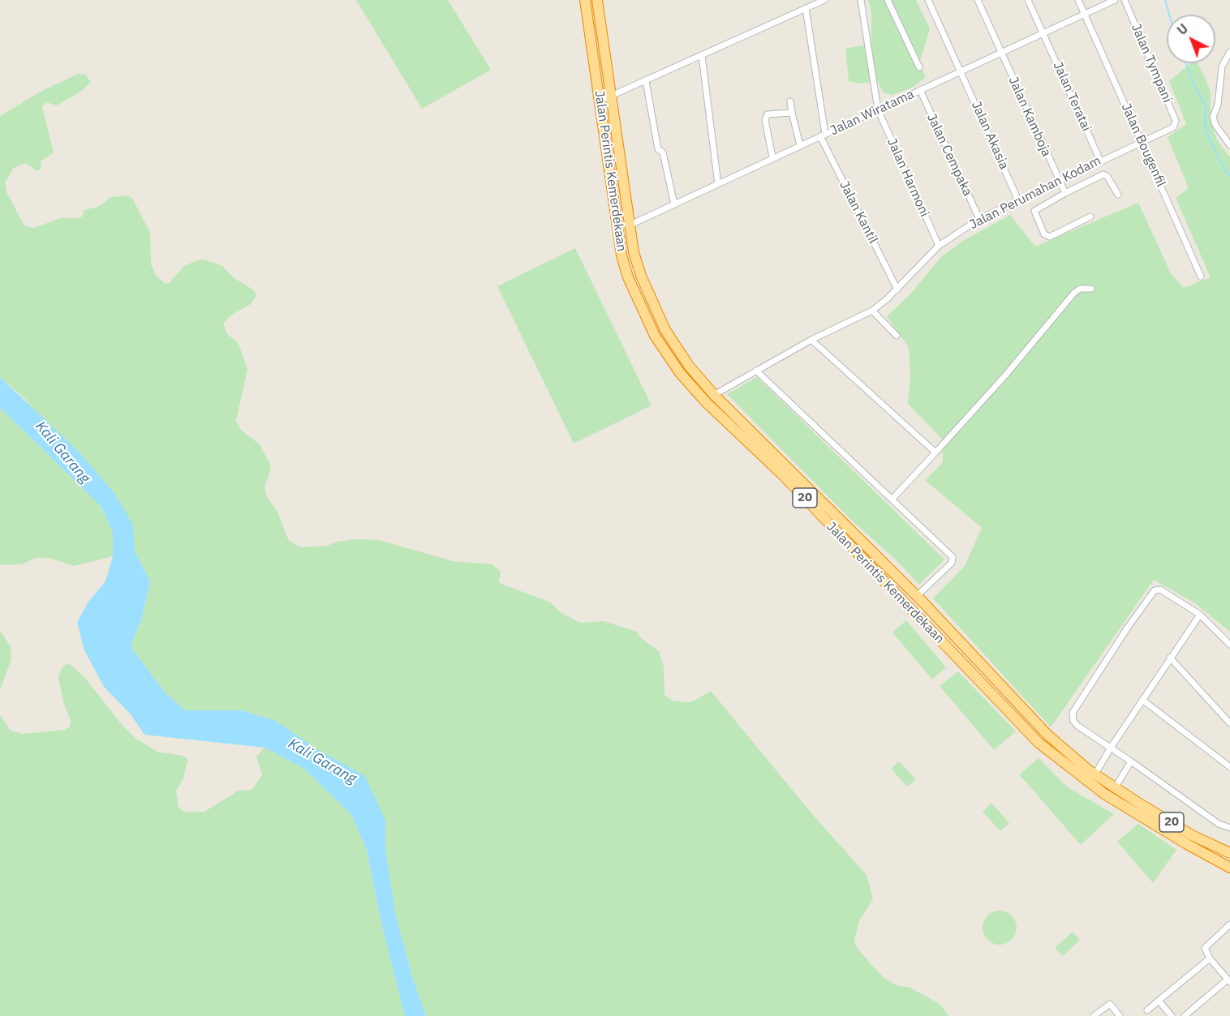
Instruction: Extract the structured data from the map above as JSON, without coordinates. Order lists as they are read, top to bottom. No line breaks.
{"streets":{"highway":["Jalan Perintis Kemerdekaan","20"],"street":["Jalan Tympani","Jalan Teratai","Jalan Wiratama","Jalan Kamboja","Jalan Akasia","Jalan Bougenfil","Jalan Cempaka","Jalan Harmoni","Jalan Perumahan Kodam","Jalan Kantil"]},"crossings":[["Jalan Tympani","Jalan Perumahan Kodam"],["Jalan Teratai","Jalan Wiratama"],["Jalan Teratai","Jalan Perumahan Kodam"],["Jalan Wiratama","Jalan Kamboja"],["Jalan Wiratama","Jalan Akasia"],["Jalan Wiratama","Jalan Bougenfil"],["Jalan Wiratama","Jalan Cempaka"],["Jalan Wiratama","Jalan Perintis Kemerdekaan"],["Jalan Wiratama","Jalan Harmoni"],["Jalan Wiratama","Jalan Kantil"],["Jalan Kamboja","Jalan Perumahan Kodam"],["Jalan Akasia","Jalan Perumahan Kodam"],["Jalan Bougenfil","Jalan Perumahan Kodam"],["Jalan Cempaka","Jalan Perumahan Kodam"],["Jalan Perintis Kemerdekaan","Jalan Perumahan Kodam"],["Jalan Harmoni","Jalan Perumahan Kodam"],["Jalan Perumahan Kodam","Jalan Kantil"]],"water":["Kali Garang"],"north":"top left"}
